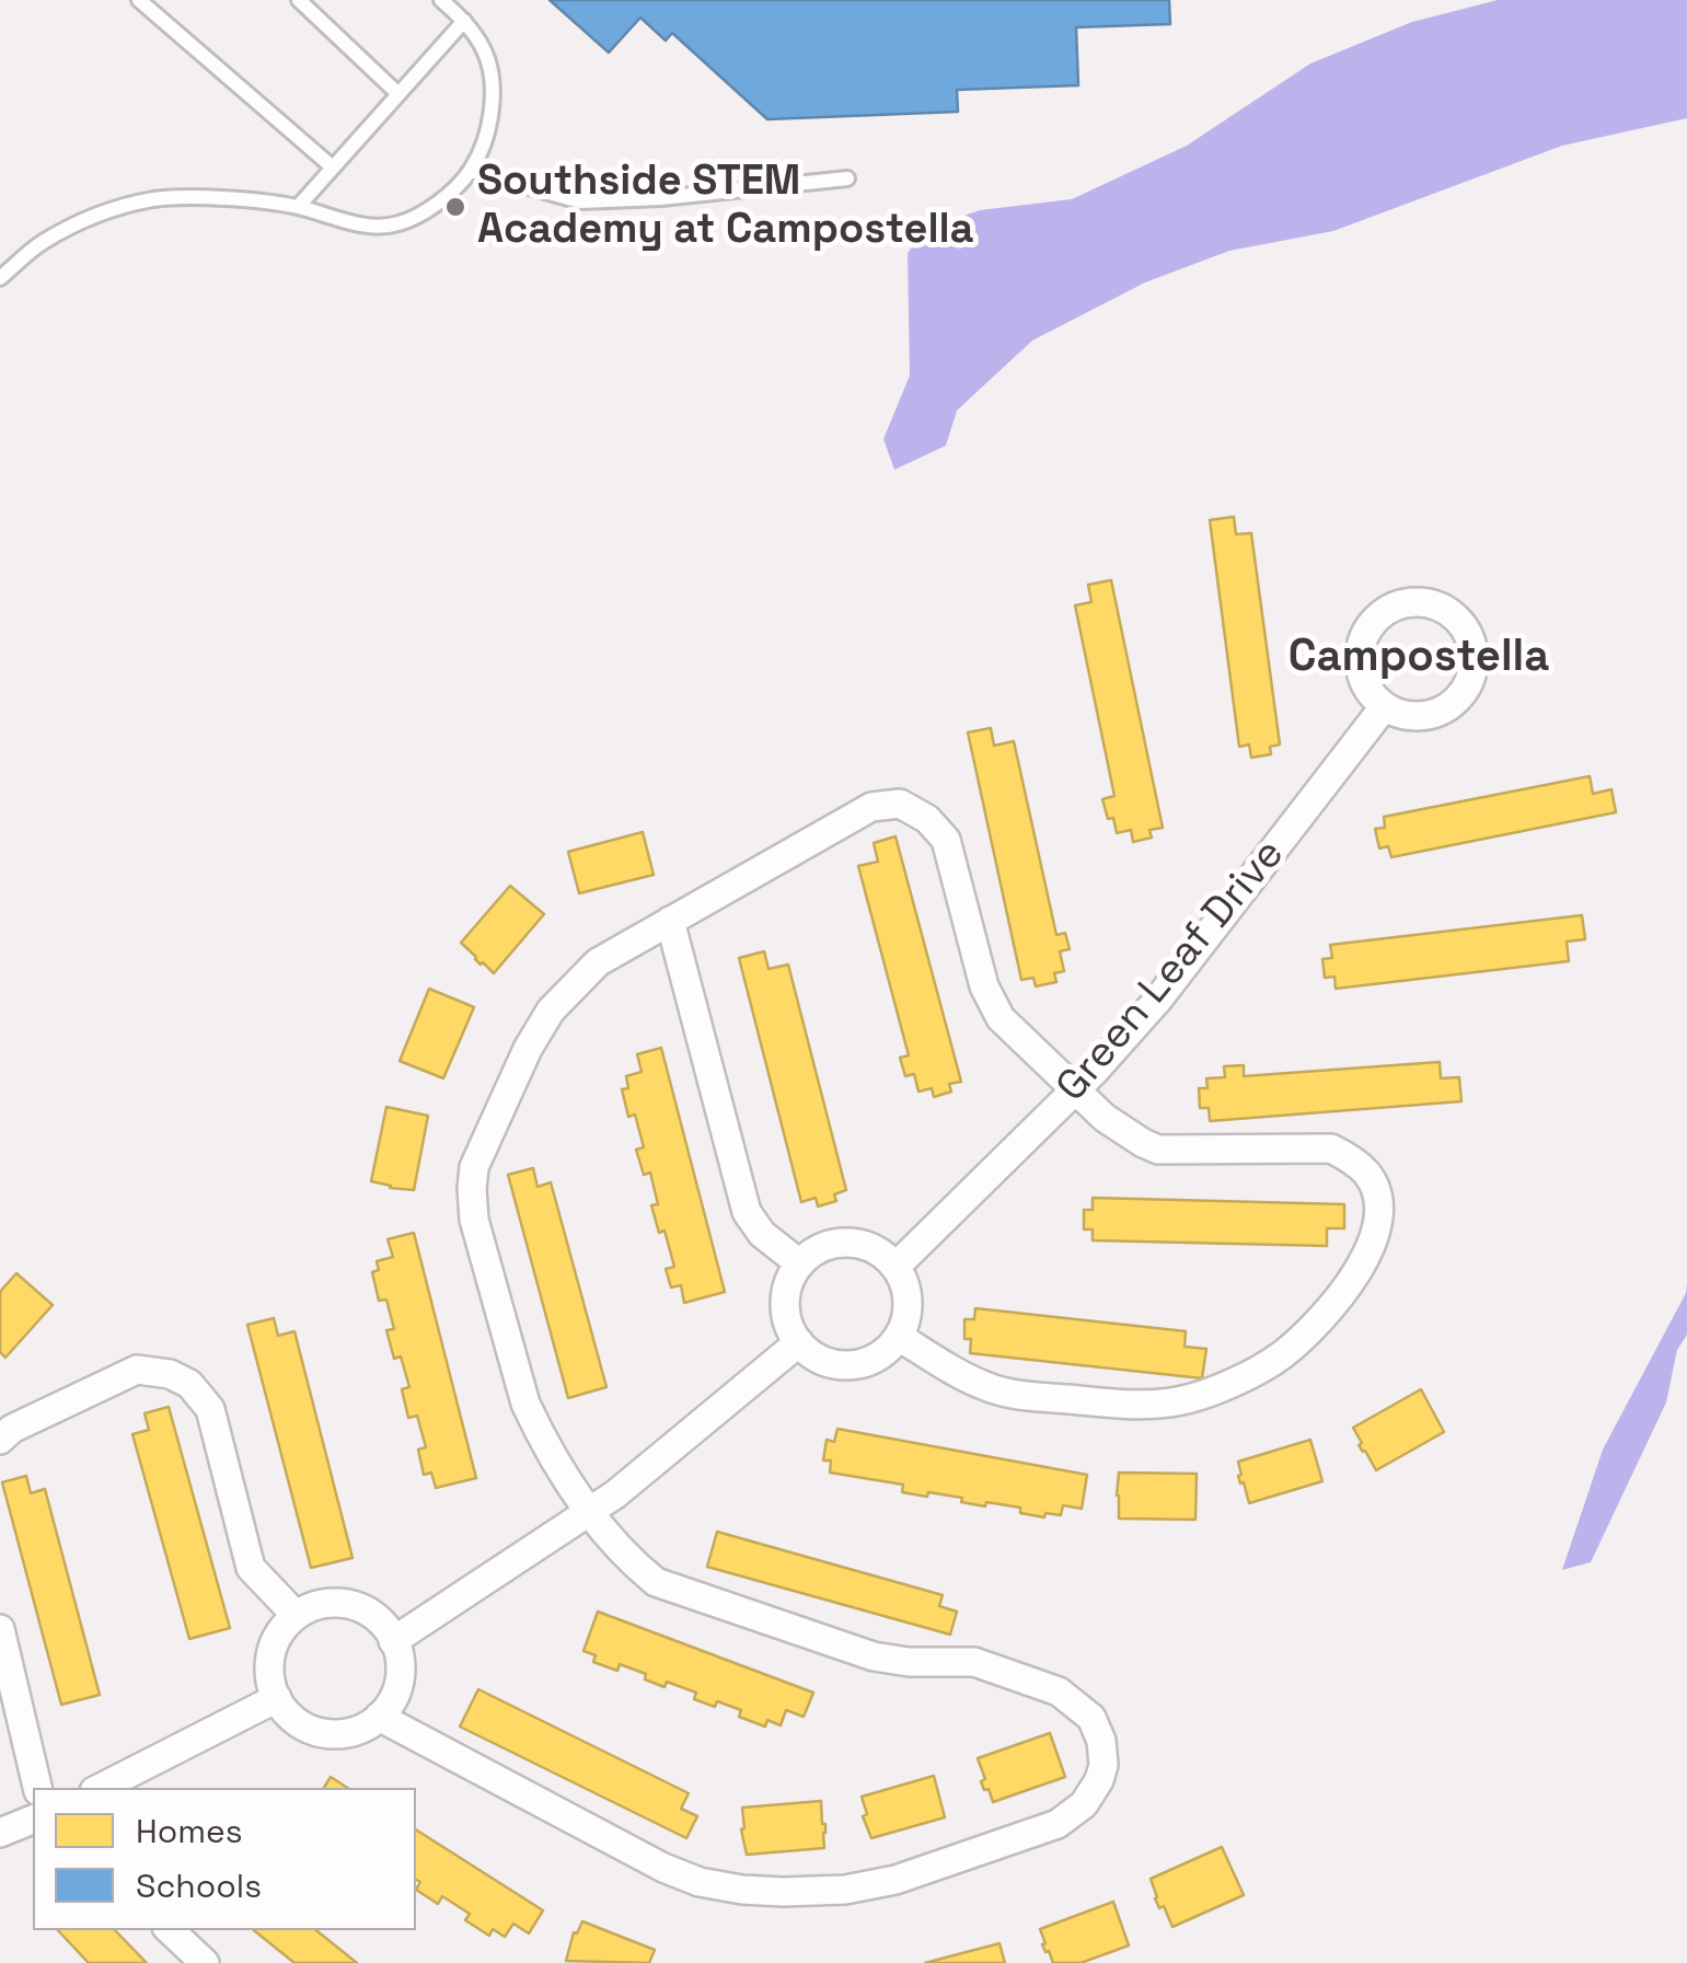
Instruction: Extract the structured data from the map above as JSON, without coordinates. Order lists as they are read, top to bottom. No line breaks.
{"streets":{"street":["Green Leaf Drive"]},"districts":["Campostella"],"places":["Southside STEM Academy at Campostella"],"legend":["Homes","Schools"]}
